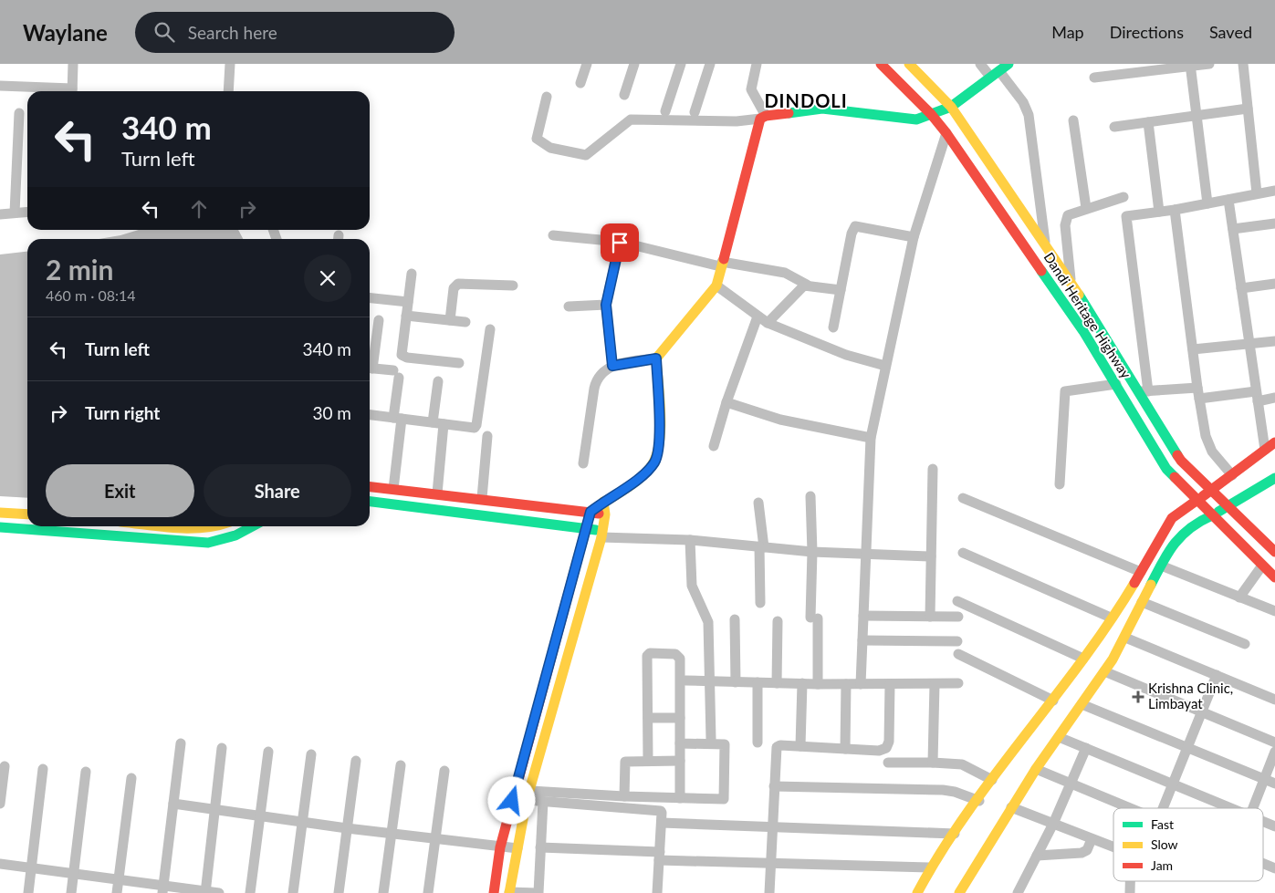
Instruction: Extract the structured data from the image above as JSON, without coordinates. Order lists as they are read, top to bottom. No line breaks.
{"streets":{"main road":["Dandi Heritage Highway"]},"districts":["DINDOLI"],"places":{"health":["Krishna Clinic, Limbayat"]},"legend":["Fast","Slow","Jam"],"page":{"header":"Waylane","search":"Search here","nav":["Map","Directions","Saved"],"turn":["340 m","Turn left"],"heading":["2 min","460 m · 08:14"],"list":[{"name":"Turn left","value":"340 m"},{"name":"Turn right","value":"30 m"}],"buttons":["Exit","Share"]}}
